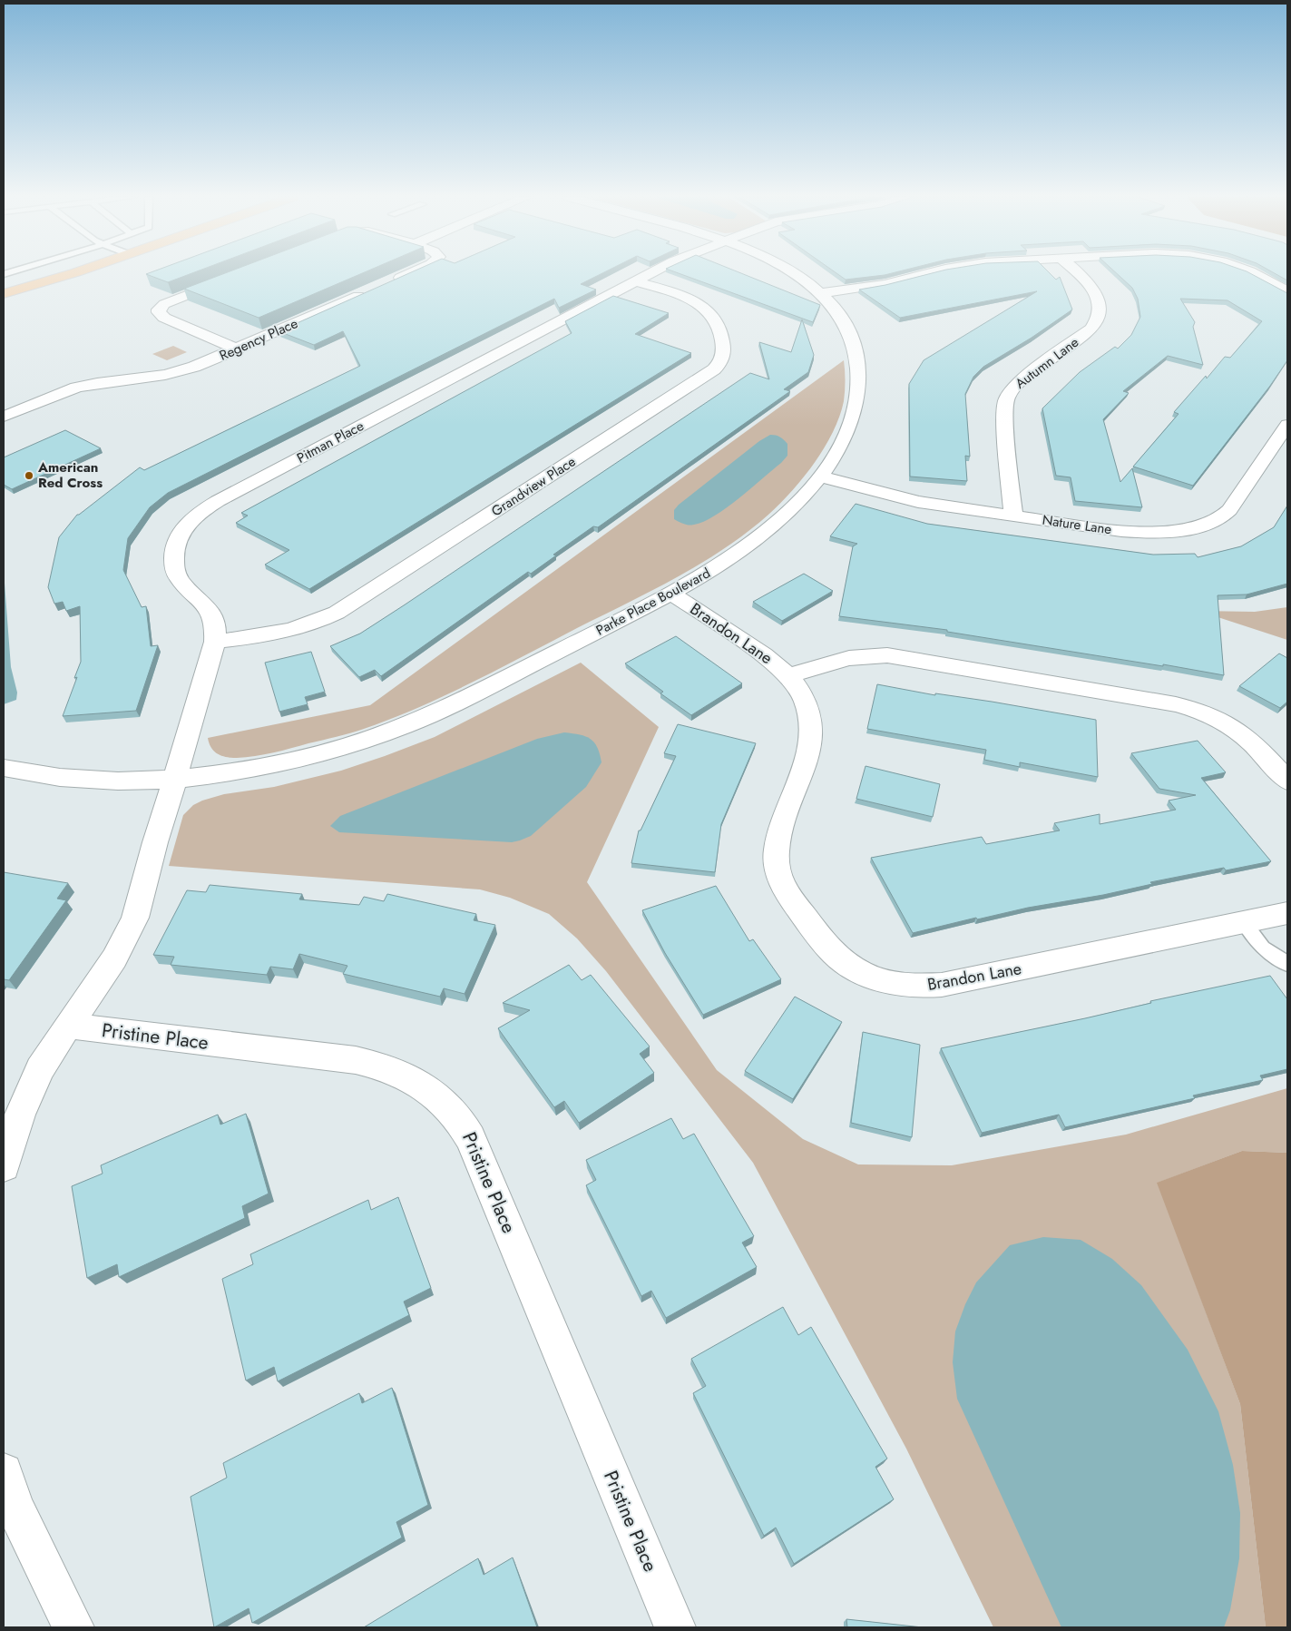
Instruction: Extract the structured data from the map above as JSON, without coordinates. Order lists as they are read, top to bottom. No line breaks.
{"streets":{"street":["Regency Place","Autumn Lane","Pitman Place","Grandview Place","Nature Lane","Parke Place Boulevard","Brandon Lane","Pristine Place"]},"crossings":[["Autumn Lane","Nature Lane"],["Pitman Place","Grandview Place"],["Pitman Place","Parke Place Boulevard"],["Nature Lane","Parke Place Boulevard"],["Parke Place Boulevard","Brandon Lane"]],"places":["American Red Cross"]}
